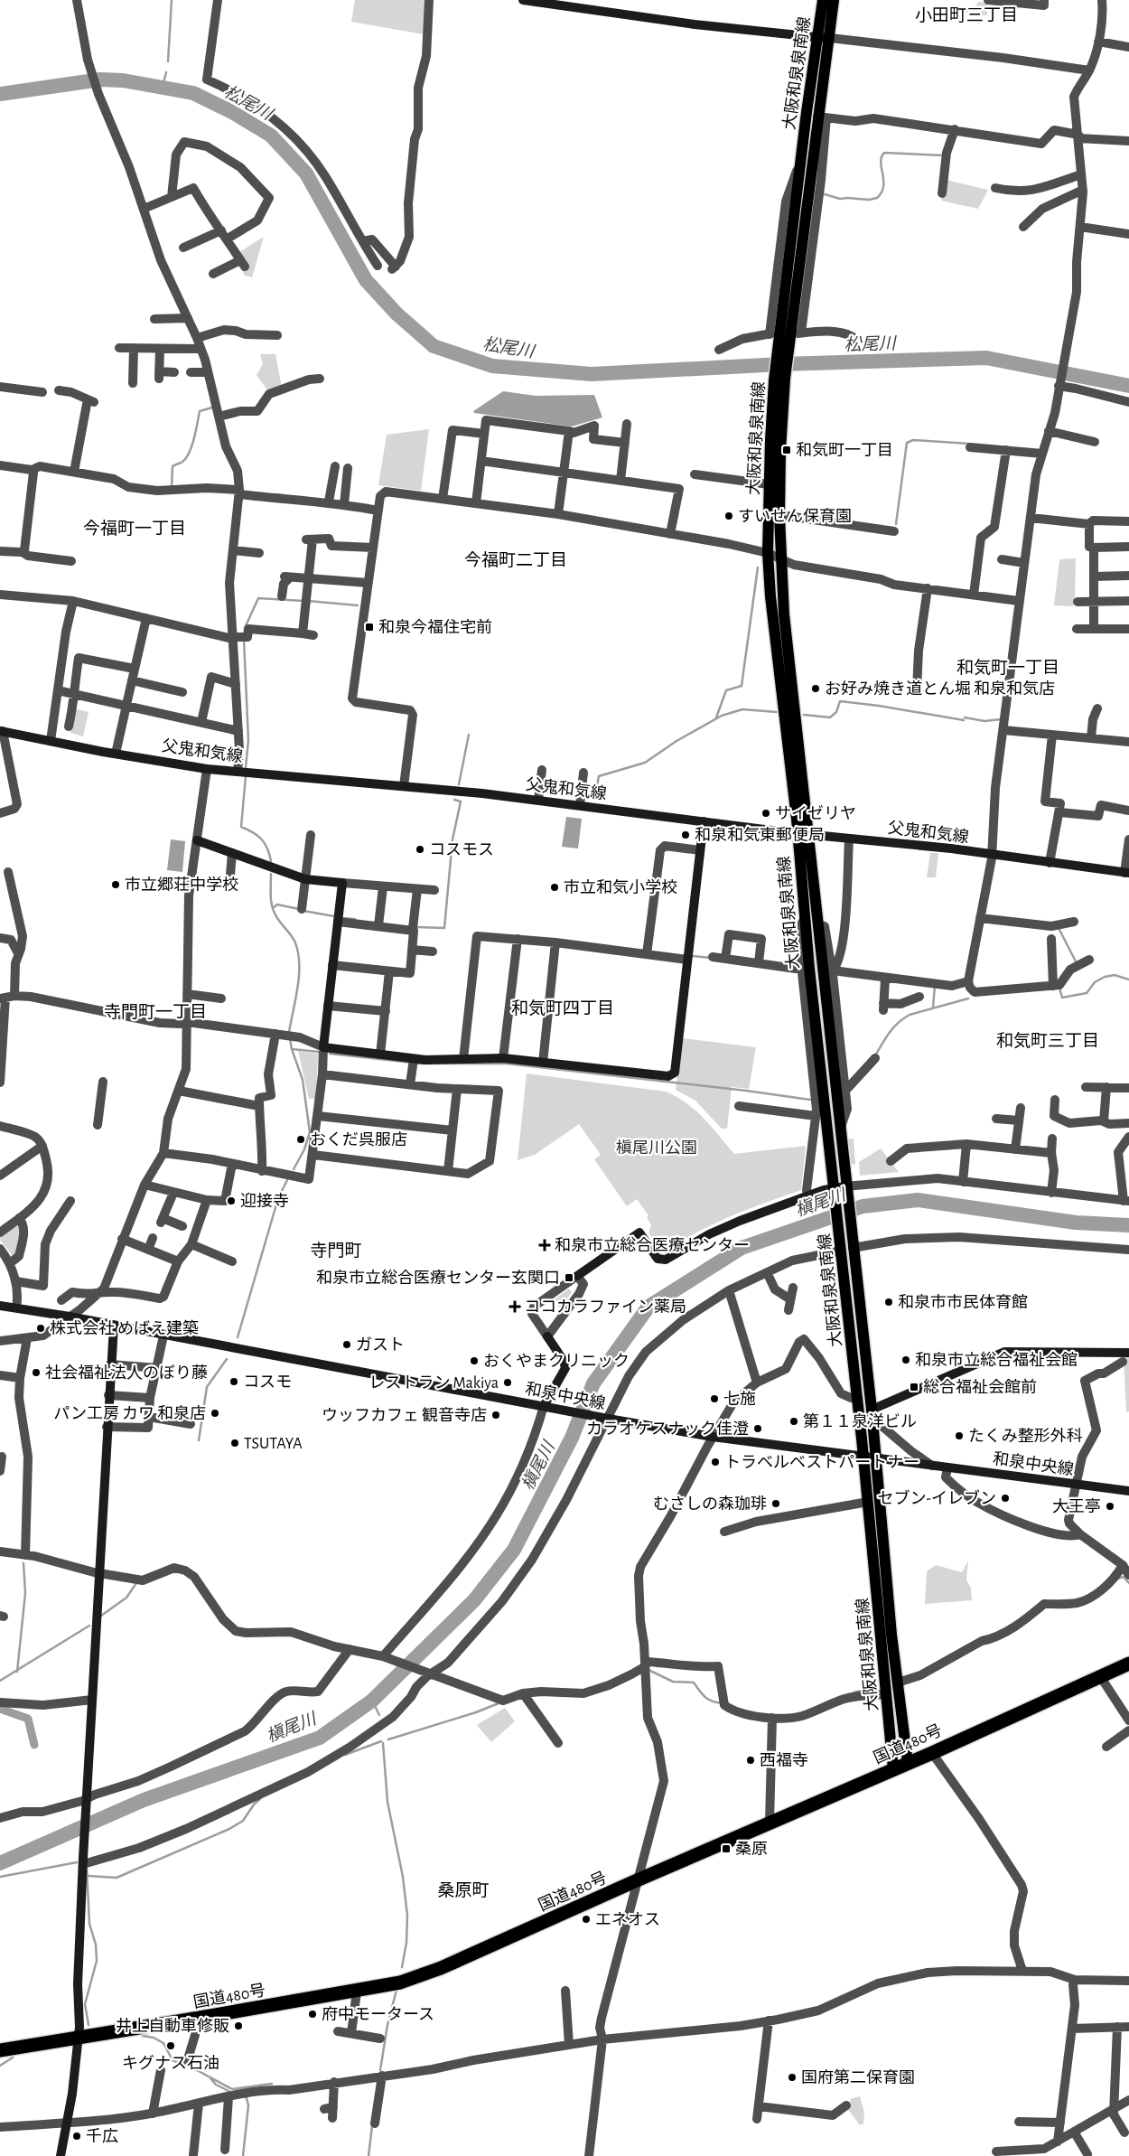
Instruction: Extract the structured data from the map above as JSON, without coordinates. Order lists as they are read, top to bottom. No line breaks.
{"streets":{"highway":["国道480号"],"main road":["大阪和泉泉南線"],"street":["父鬼和気線","和泉中央線"]},"crossings":[["大阪和泉泉南線","父鬼和気線"],["大阪和泉泉南線","和泉中央線"],["大阪和泉泉南線","国道480号"]],"districts":["小田町三丁目","今福町一丁目","今福町二丁目","和気町一丁目","和気町四丁目","寺門町一丁目","和気町三丁目","寺門町","桑原町"],"water":["松尾川","槇尾川"],"parks":["槇尾川公園"],"places":{"transit":["和気町一丁目","和泉今福住宅前","和泉市立総合医療センター玄関口","総合福祉会館前","桑原"],"other":["すいせん保育園","お好み焼き道とん堀 和泉和気店","サイゼリヤ","和泉和気東郵便局","コスモス","市立郷荘中学校","市立和気小学校","おくだ呉服店","迎接寺","和泉市市民体育館","株式会社 めばえ建築","ガスト","和泉市立総合福祉会館","おくやまクリニック","社会福祉法人のぼり藤","コスモ","レストラン Makiya","七施","パン工房 カワ 和泉店","ウッフカフェ 観音寺店","第１１泉洋ビル","カラオケスナック佳澄","たくみ整形外科","TSUTAYA","トラベルベストパートナー","セブン-イレブン","むさしの森珈琲","大王亭","西福寺","エネオス","府中モータース","井上自動車修販","キグナス石油","国府第二保育園","千広"],"health":["和泉市立総合医療センター","ココカラファイン薬局"]}}
